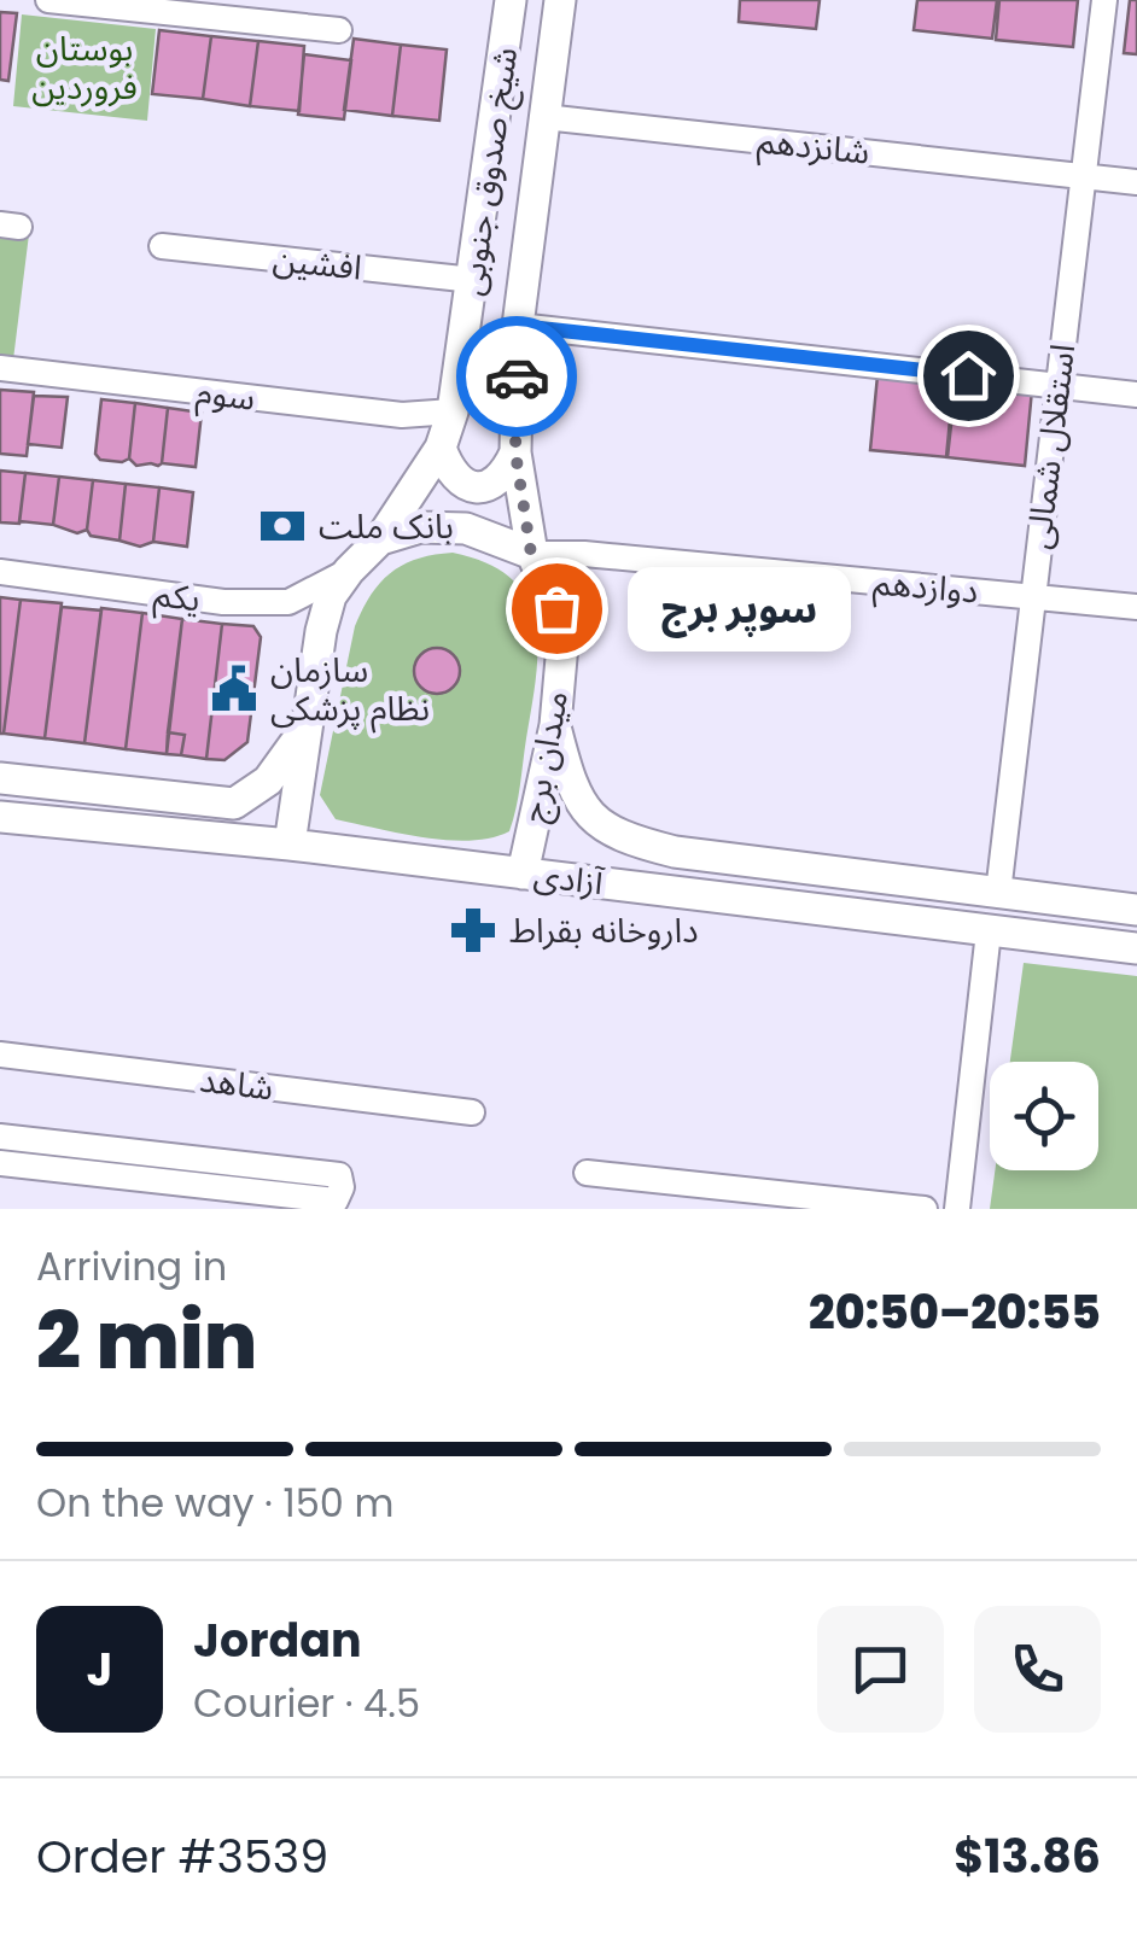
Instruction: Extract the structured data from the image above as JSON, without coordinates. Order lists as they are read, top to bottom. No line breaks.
{"streets":{"main road":["شیخ صدوق جنوبی","میدان برج","آزادی"],"street":["شانزدهم","افشین","سوم","استقلال شمالی","دوازدهم","یکم","شاهد"]},"crossings":[["شانزدهم","شیخ صدوق جنوبی"],["شانزدهم","استقلال شمالی"],["شیخ صدوق جنوبی","افشین"],["شیخ صدوق جنوبی","سوم"],["شیخ صدوق جنوبی","دوازدهم"],["شیخ صدوق جنوبی","میدان برج"],["استقلال شمالی","دوازدهم"],["استقلال شمالی","آزادی"],["دوازدهم","میدان برج"],["میدان برج","آزادی"]],"parks":["بوستان فروردین"],"places":{"bank":["بانک ملت"],"other":["سوپر برج"],"public building":["سازمان نظام پزشکی"],"pharmacy":["داروخانه بقراط"]},"page":{"bubble":"سوپر برج","heading":["2 min","Arriving in","20:50–20:55"],"panel":["Jordan","Courier · 4.5","Order #3539","$13.86"],"bar":"On the way · 150 m","round":"J"}}
